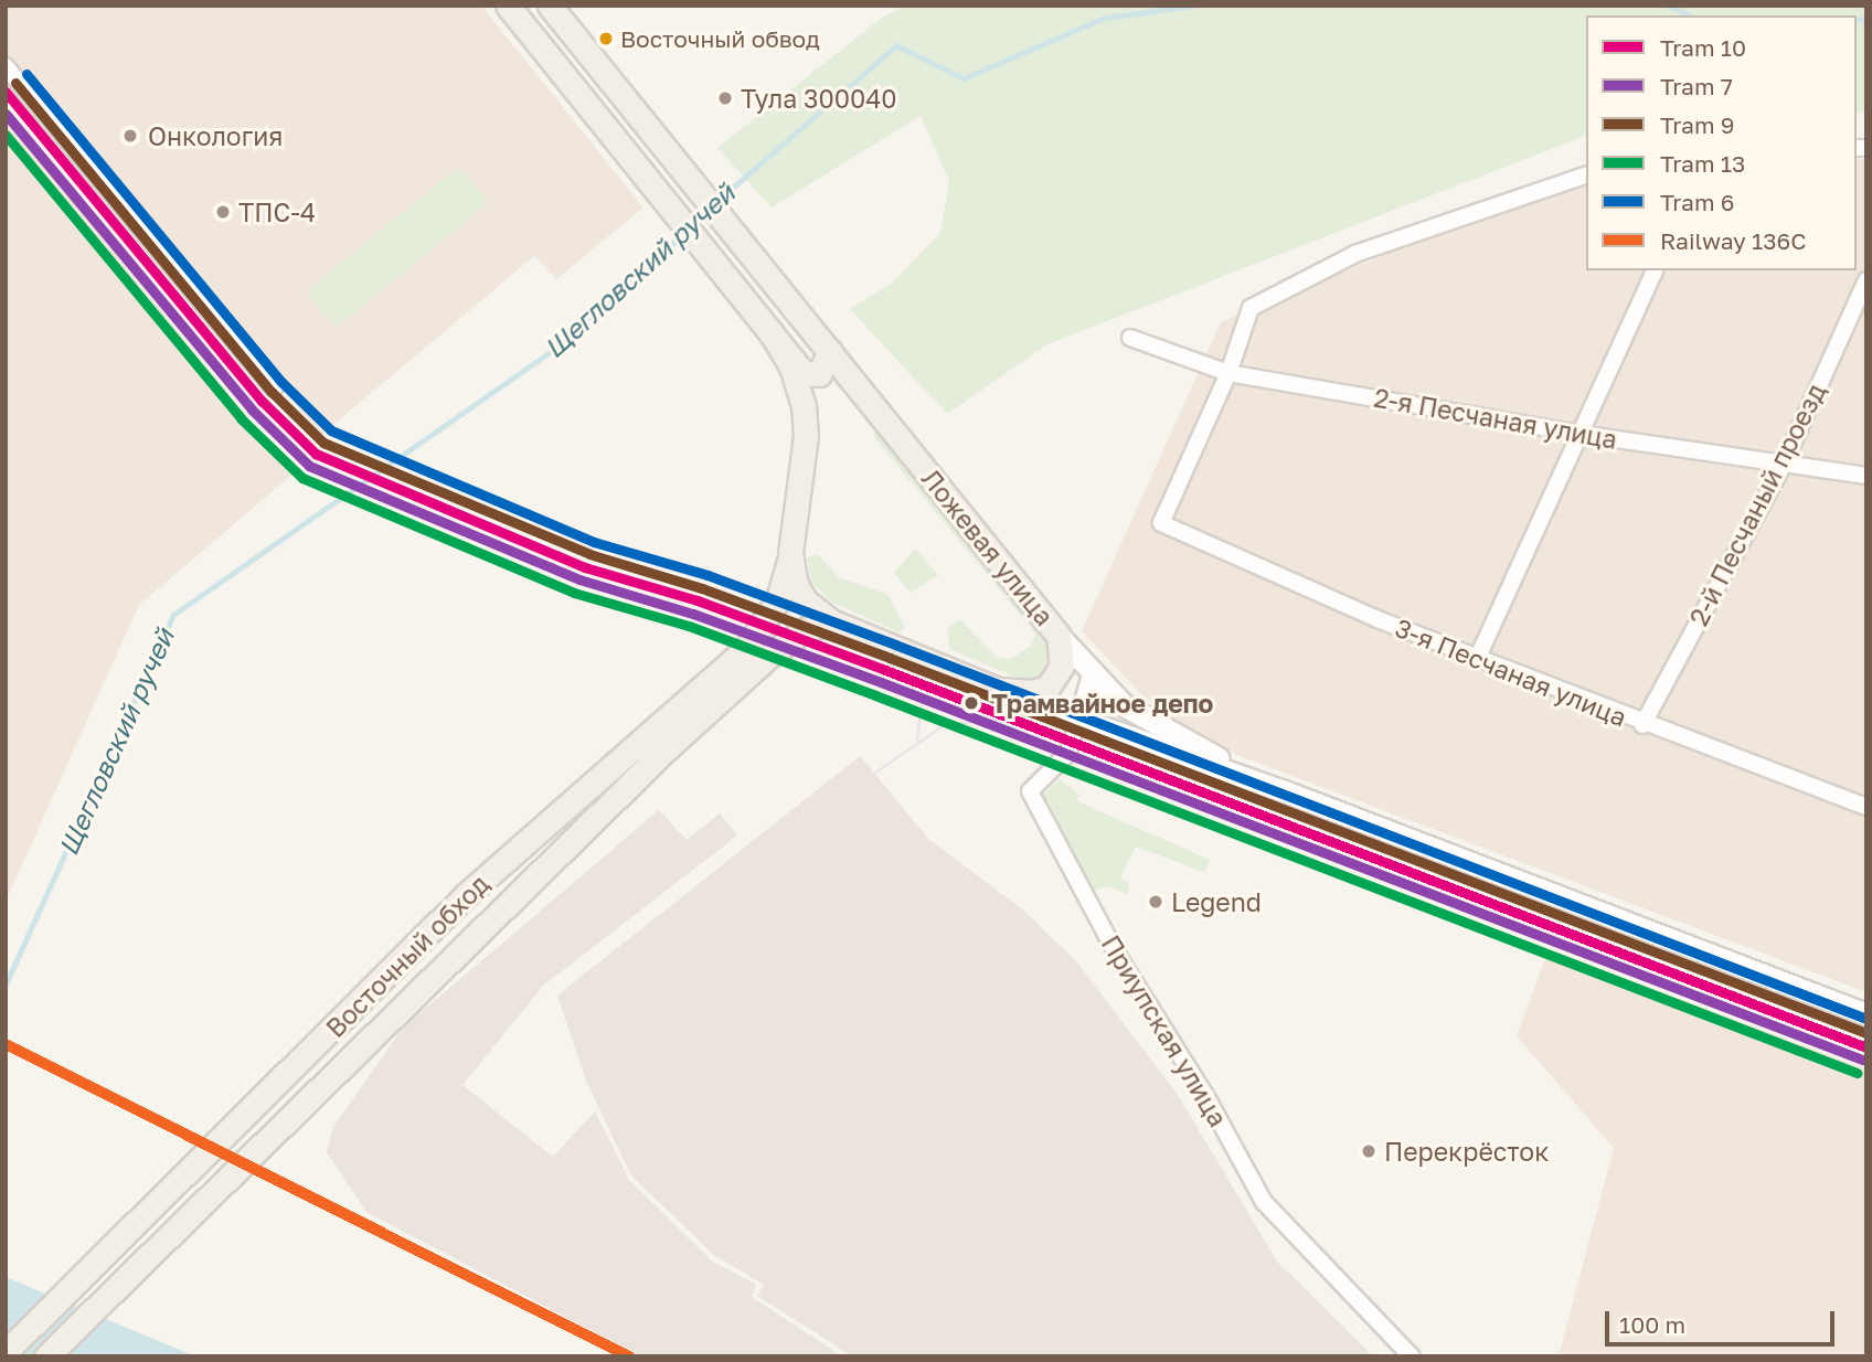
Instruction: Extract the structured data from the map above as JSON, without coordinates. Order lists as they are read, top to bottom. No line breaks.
{"streets":{"main road":["Ложевая улица","Восточный обход"],"street":["2-я Песчаная улица","2-й Песчаный проезд","3-я Песчаная улица","Приупская улица"]},"crossings":[["2-я Песчаная улица","2-й Песчаный проезд"],["2-я Песчаная улица","3-я Песчаная улица"],["2-й Песчаный проезд","3-я Песчаная улица"],["Ложевая улица","Восточный обход"]],"water":["Щегловский ручей"],"places":["Восточный обвод","Тула 300040","Онкология","ТПС-4","Трамвайное депо","Legend","Перекрёсток"],"lines":["tram line 6","tram line 9","tram line 10","tram line 7","tram line 13","rail line 136С"],"legend":["Tram 10","Tram 7","Tram 9","Tram 13","Tram 6","Railway 136С"],"scale_bar":"100 m"}
